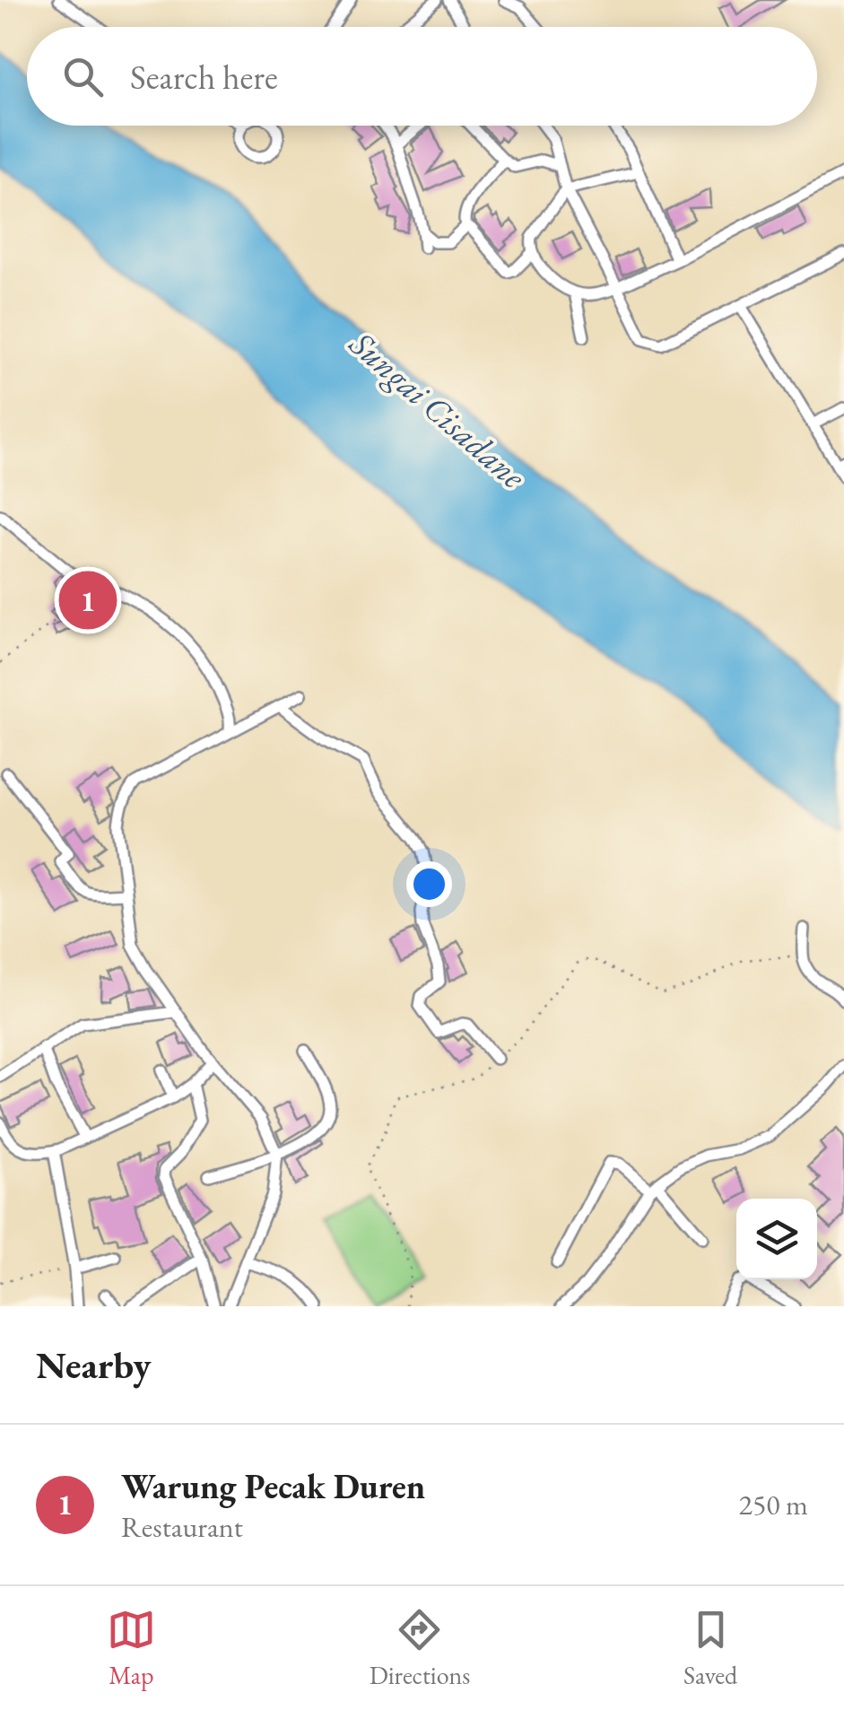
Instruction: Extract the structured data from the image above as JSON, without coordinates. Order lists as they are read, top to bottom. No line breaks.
{"water":["Sungai Cisadane"],"page":{"search":"Search here","pins":"1","heading":"Nearby","list":[{"mark":"1","name":"Warung Pecak Duren","note":"Restaurant","value":"250 m"}],"nav":["Map","Directions","Saved"]}}
